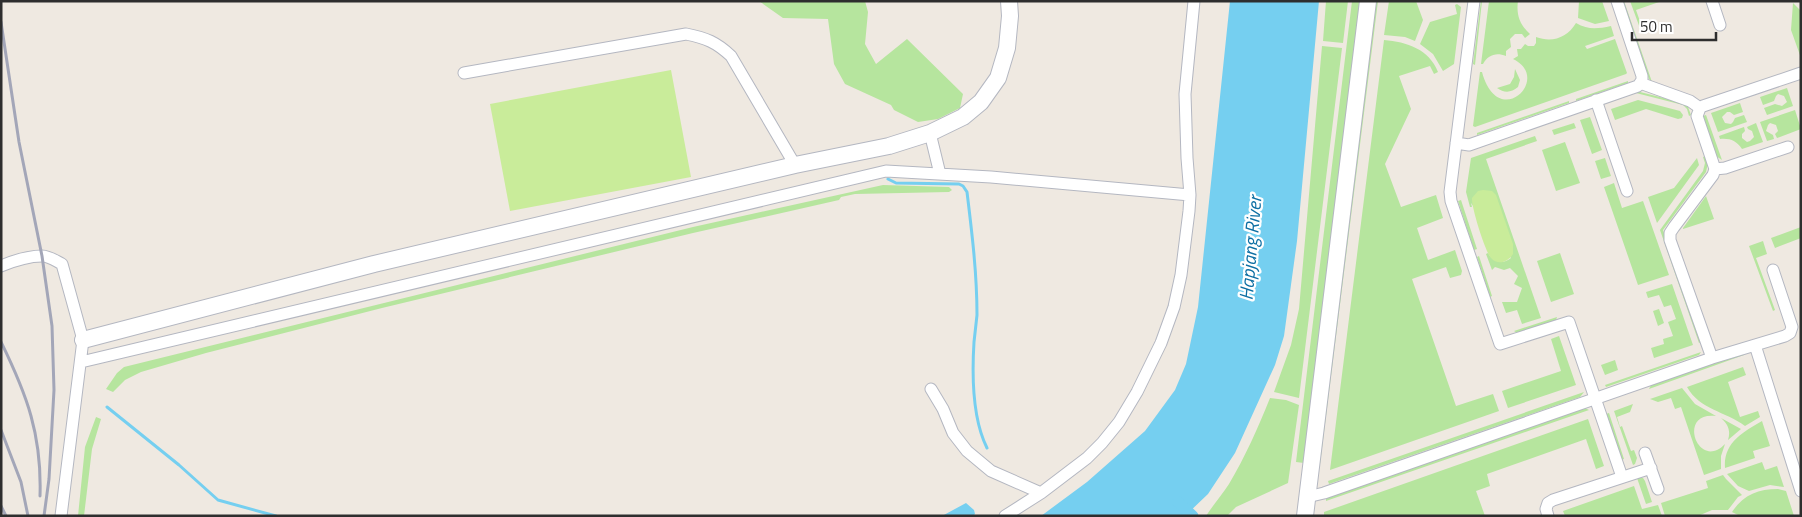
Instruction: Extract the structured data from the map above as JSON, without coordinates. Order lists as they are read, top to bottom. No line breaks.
{"water":["Hapjang River"],"scale_bar":"50 m"}
